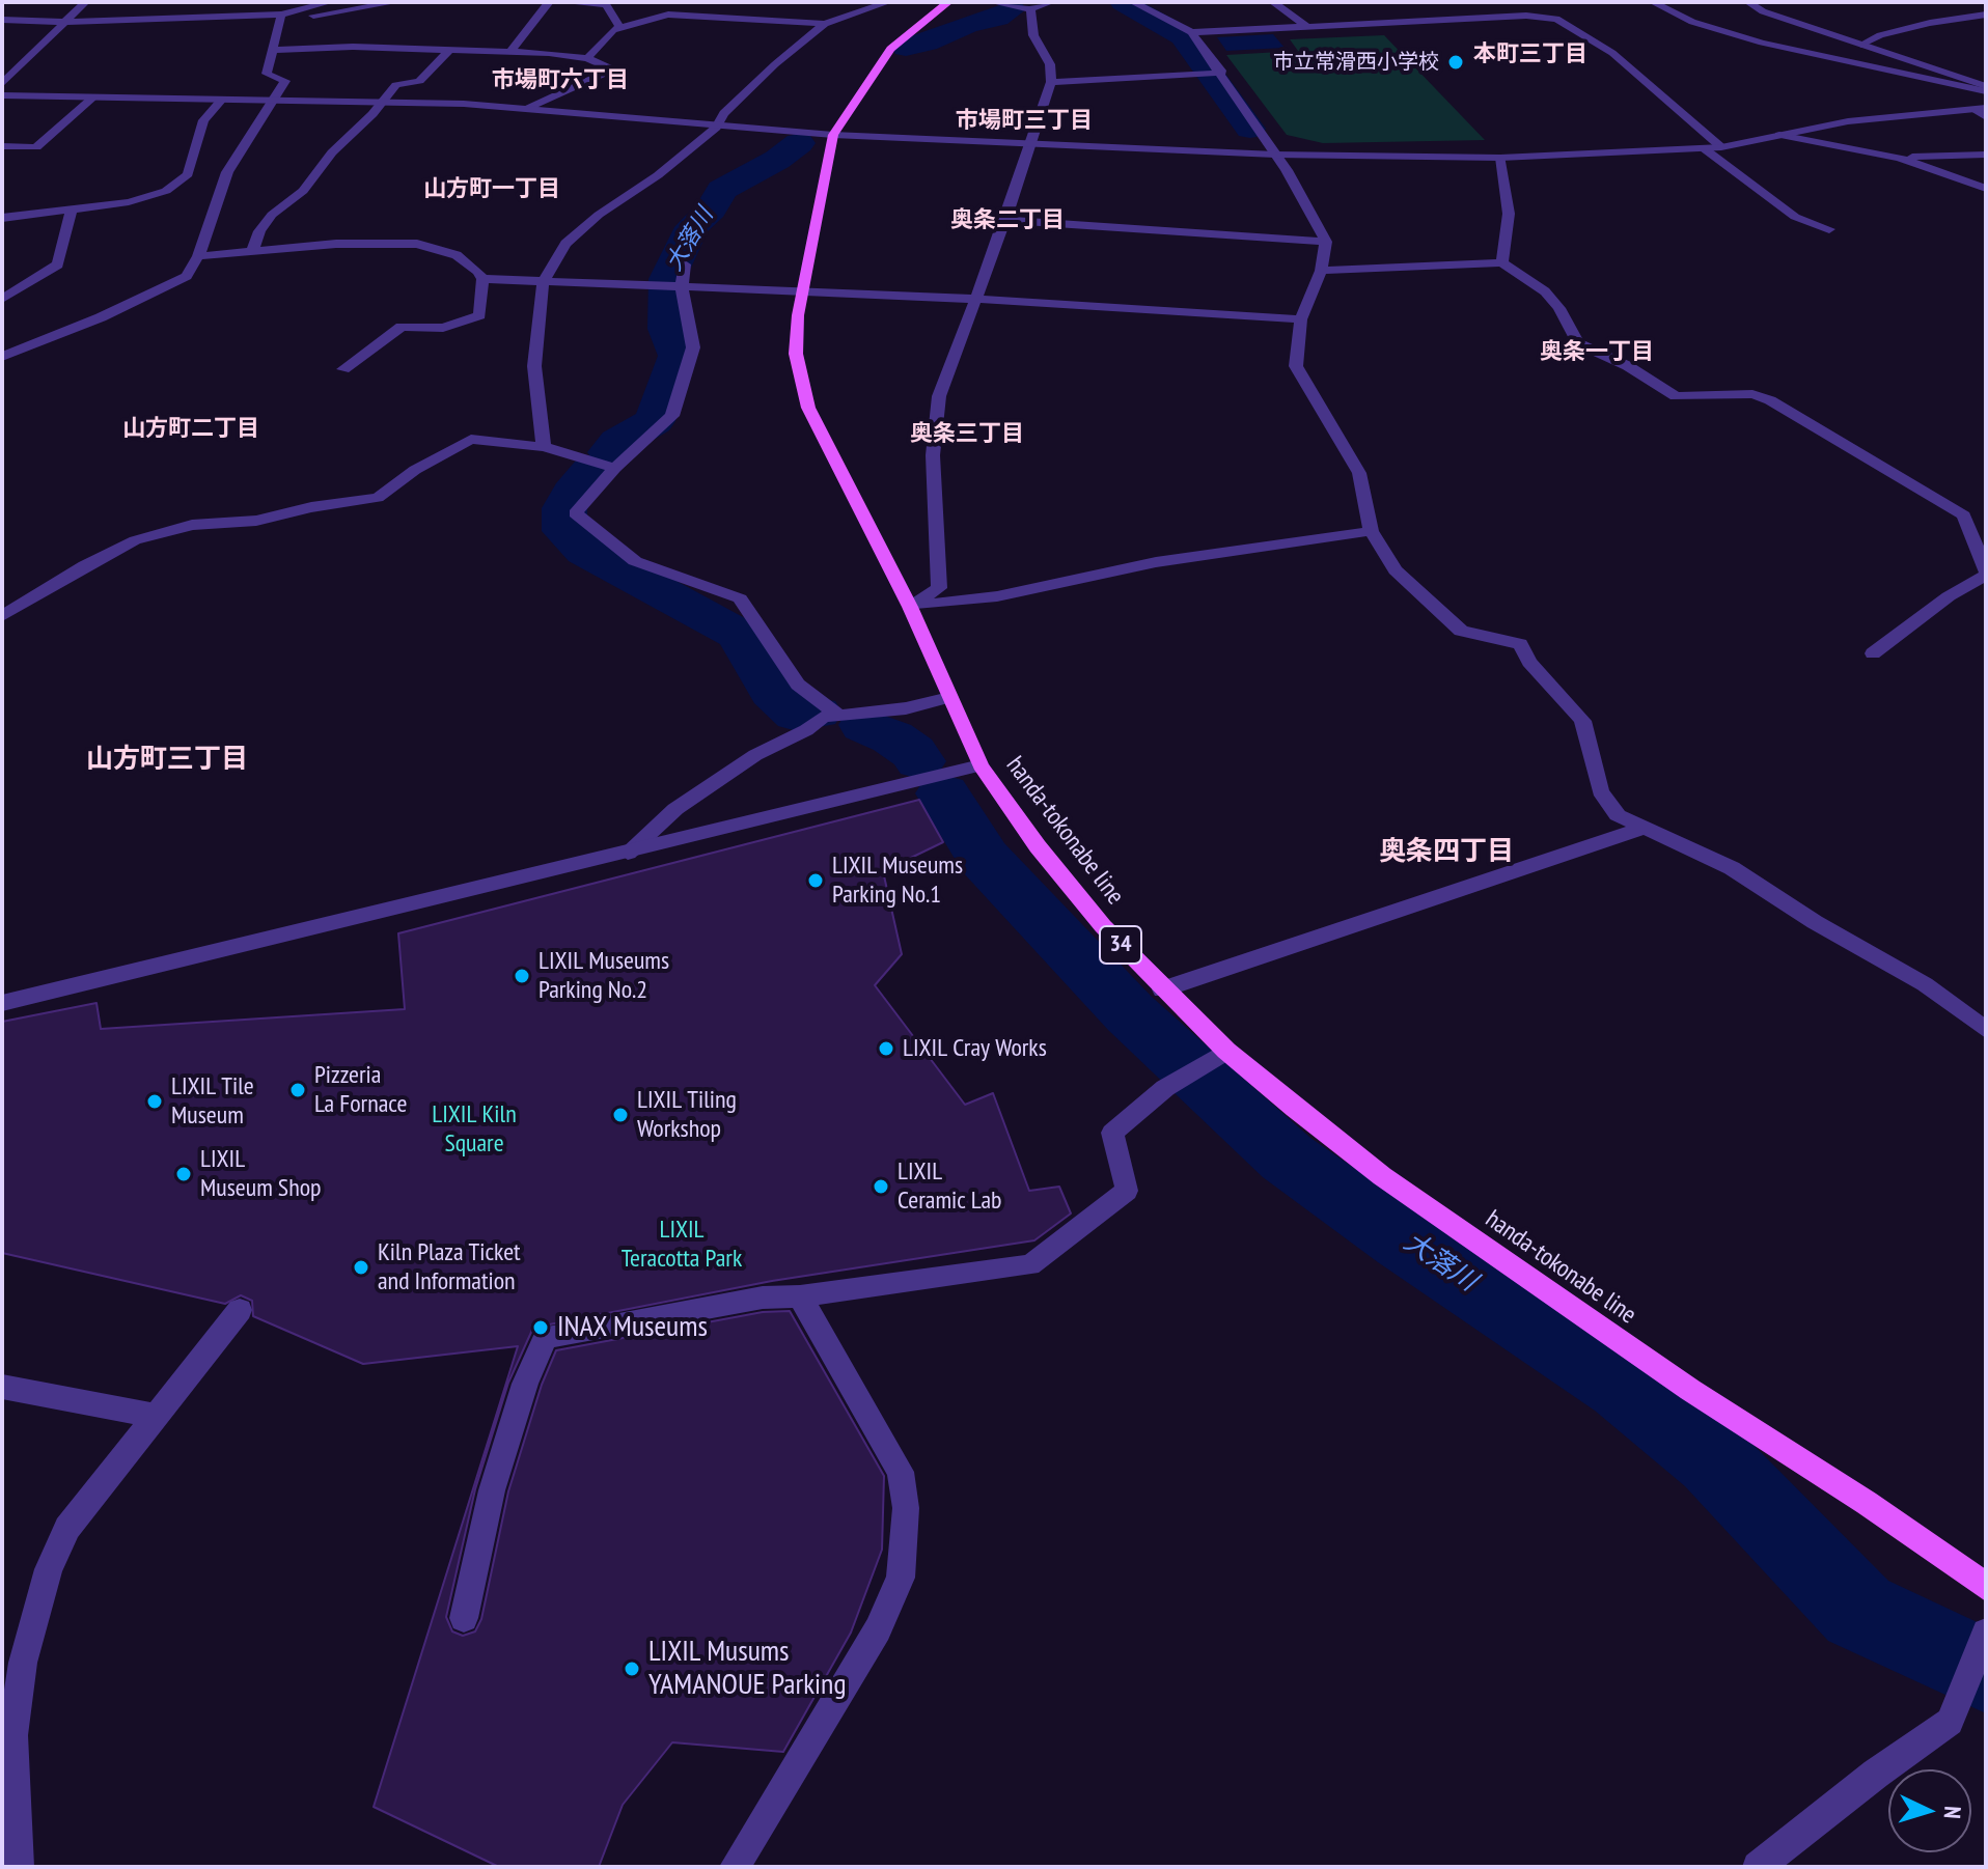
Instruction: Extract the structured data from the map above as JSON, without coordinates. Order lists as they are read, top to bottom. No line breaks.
{"streets":{"main road":["handa-tokonabe line","34"]},"districts":["本町三丁目","市場町六丁目","市場町三丁目","山方町一丁目","奥条二丁目","奥条一丁目","山方町二丁目","奥条三丁目","山方町三丁目","奥条四丁目"],"water":["大落川"],"parks":["LIXIL Kiln Square","LIXIL Teracotta Park"],"places":["市立常滑西小学校","LIXIL Museums Parking No.1","LIXIL Museums Parking No.2","LIXIL Cray Works","Pizzeria La Fornace","LIXIL Tile Museum","LIXIL Tiling Workshop","LIXIL Museum Shop","LIXIL Ceramic Lab","Kiln Plaza Ticket and Information","INAX Museums","LIXIL Musums YAMANOUE Parking"],"north":"right"}
